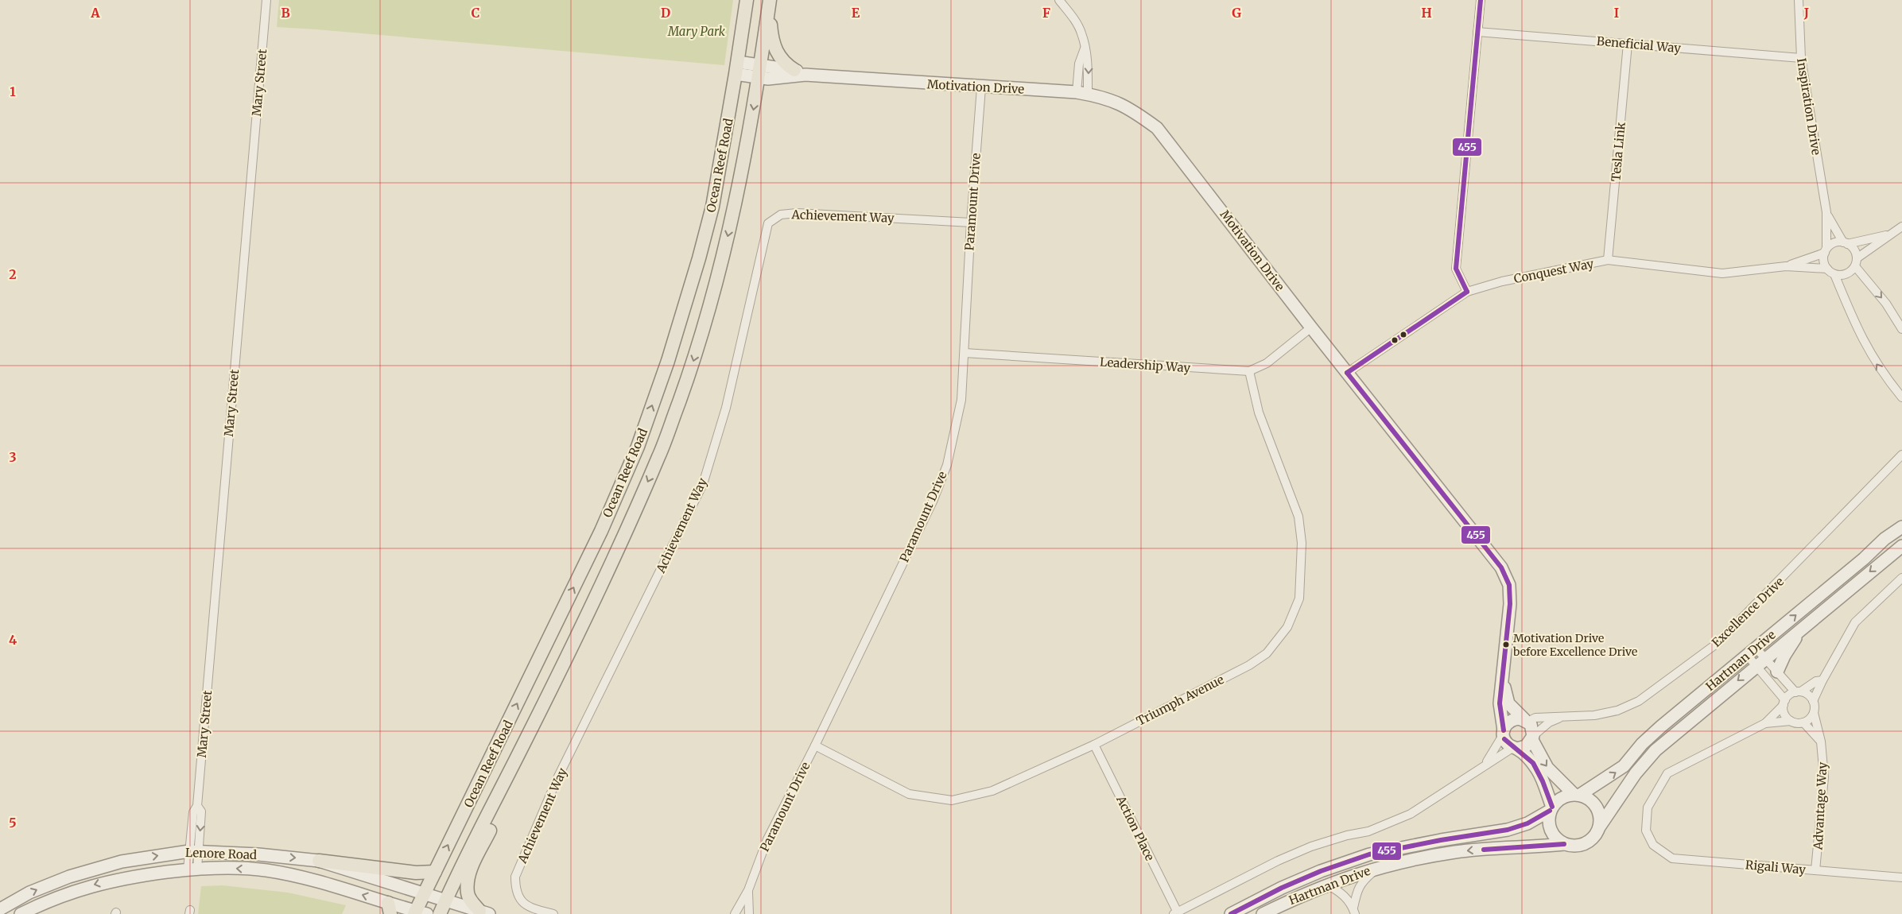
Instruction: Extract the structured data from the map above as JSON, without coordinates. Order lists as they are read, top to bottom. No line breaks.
{"streets":{"main road":["Ocean Reef Road"],"street":["Beneficial Way","Mary Street","Motivation Drive","Inspiration Drive","Tesla Link","Paramount Drive","Achievement Way","Conquest Way","Leadership Way","Excellence Drive","Hartman Drive","Triumph Avenue","Advantage Way","Action Place","Lenore Road","Rigali Way"]},"crossings":[["Beneficial Way","Inspiration Drive"],["Beneficial Way","Tesla Link"],["Mary Street","Lenore Road"],["Motivation Drive","Ocean Reef Road"],["Motivation Drive","Paramount Drive"],["Motivation Drive","Conquest Way"],["Motivation Drive","Leadership Way"],["Motivation Drive","Excellence Drive"],["Inspiration Drive","Conquest Way"],["Tesla Link","Conquest Way"],["Ocean Reef Road","Lenore Road"],["Paramount Drive","Achievement Way"],["Paramount Drive","Leadership Way"],["Paramount Drive","Triumph Avenue"],["Leadership Way","Triumph Avenue"],["Triumph Avenue","Action Place"],["Advantage Way","Rigali Way"]],"parks":["Mary Park"],"places":["Motivation Drive before Excellence Drive"],"lines":["transit line 455"],"grid":{"columns":["A","B","C","D","E","F","G","H","I","J"],"rows":["1","2","3","4","5"]}}
